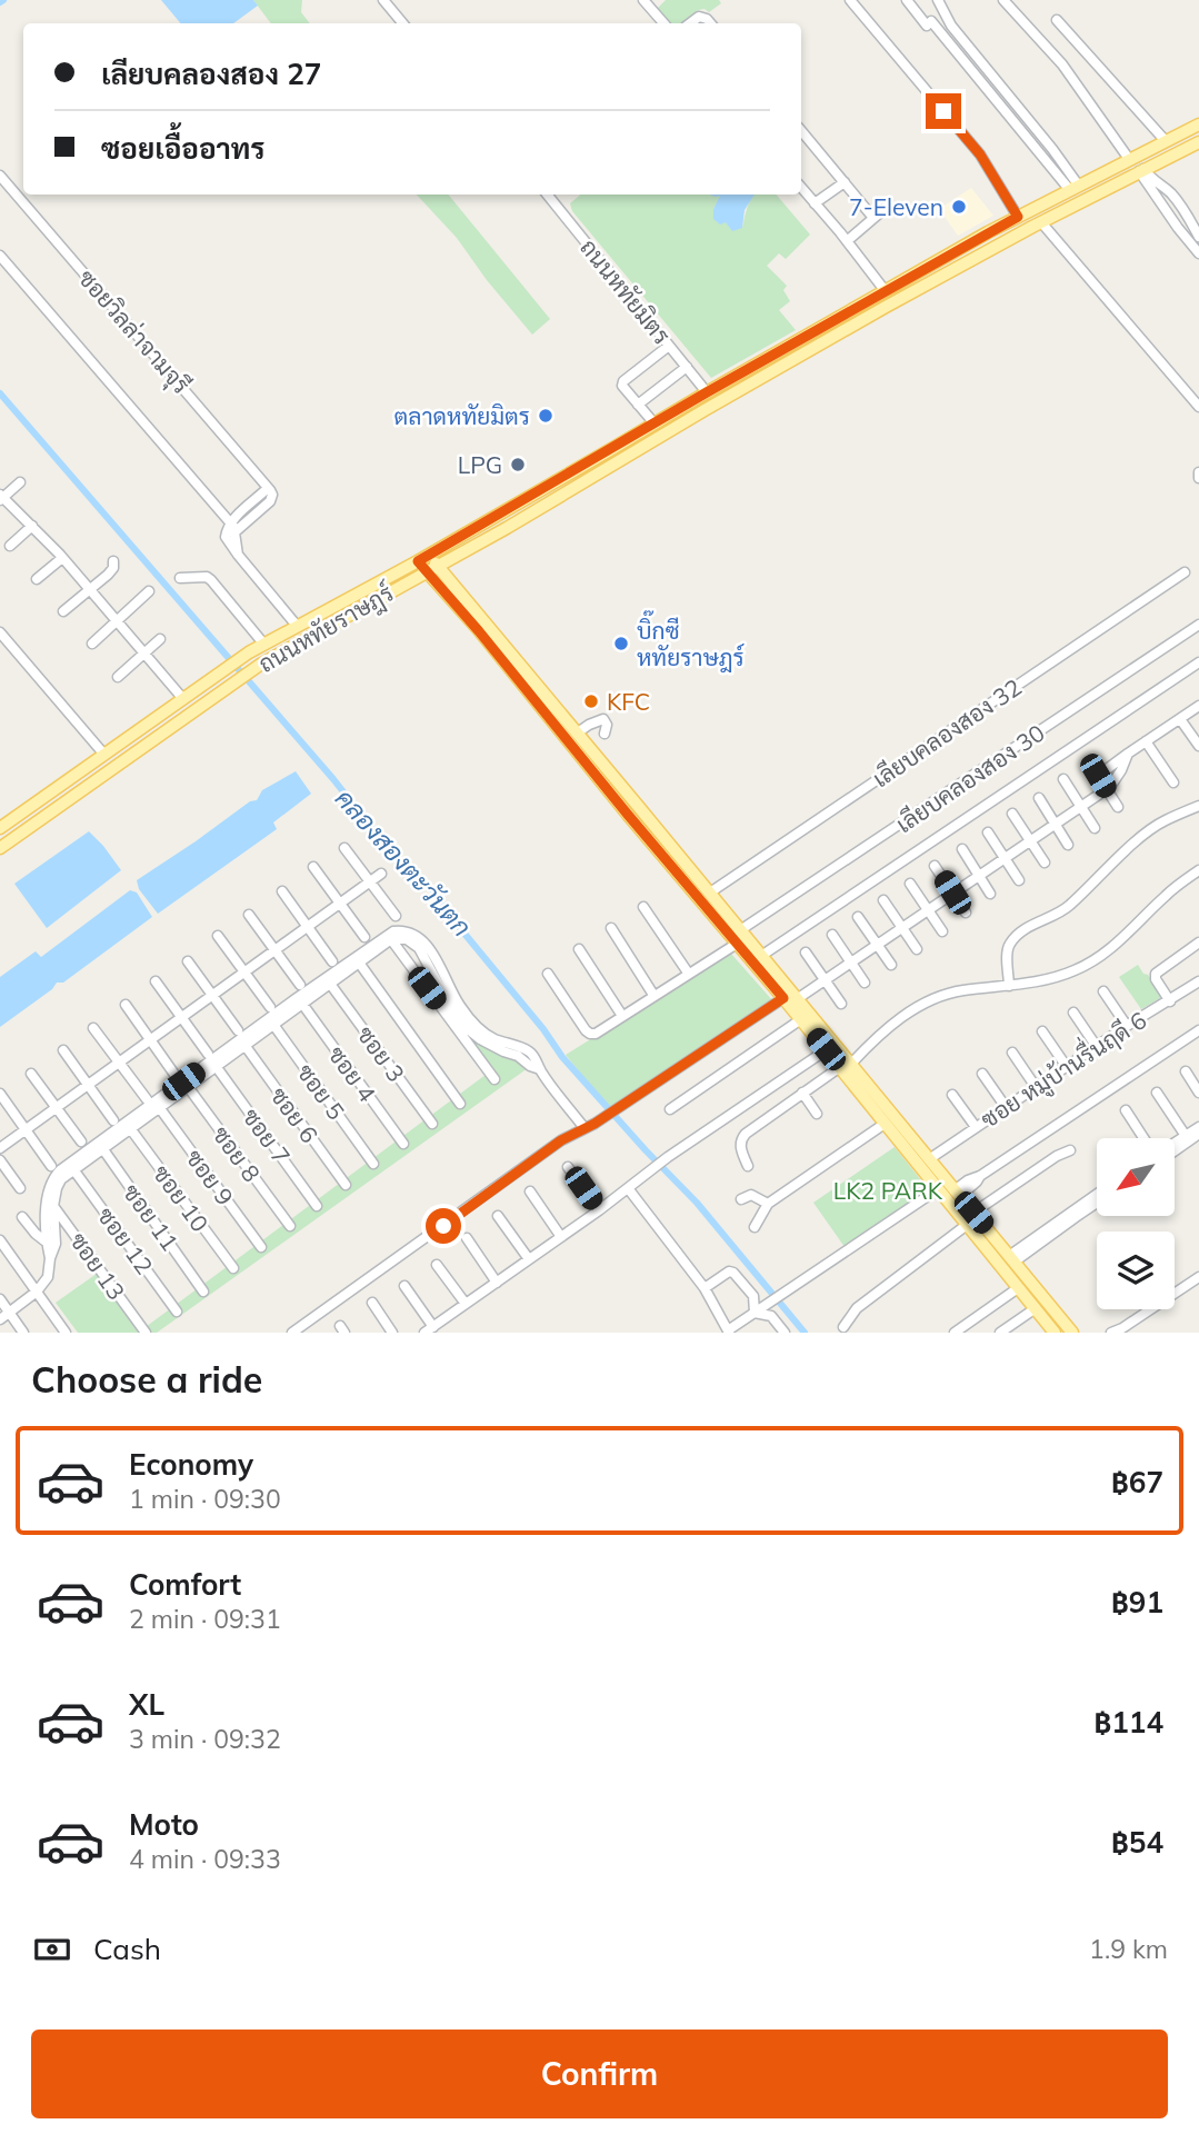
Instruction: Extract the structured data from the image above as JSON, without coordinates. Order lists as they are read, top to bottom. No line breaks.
{"streets":{"main road":["ถนนหทัยราษฎร์"],"street":["ถนนหทัยมิตร","ซอยวิลล่าจามจุรี","เลียบคลองสอง 32","เลียบคลองสอง 30","ซอย 3","ซอย หมู่บ้านรื่นฤดี 6","ซอย 4","ซอย 5","ซอย 6","ซอย 7","ซอย 8","ซอย 9","ซอย 10","ซอย 11","ซอย 12","ซอย 13"]},"crossings":[["ถนนหทัยมิตร","ถนนหทัยราษฎร์"]],"water":["คลองสองตะวันตก"],"parks":["LK2 PARK"],"places":["7-Eleven","ตลาดหทัยมิตร","LPG","บิ๊กซี หทัยราษฎร์","KFC"],"north":"bottom left","page":{"banner":["เลียบคลองสอง 27","ซอยเอื้ออาทร"],"heading":"Choose a ride","list":[{"name":"Economy","note":"1 min · 09:30","value":"฿67"},{"name":"Comfort","note":"2 min · 09:31","value":"฿91"},{"name":"XL","note":"3 min · 09:32","value":"฿114"},{"name":"Moto","note":"4 min · 09:33","value":"฿54"}],"pay":["Cash","1.9 km"],"buttons":"Confirm"}}
